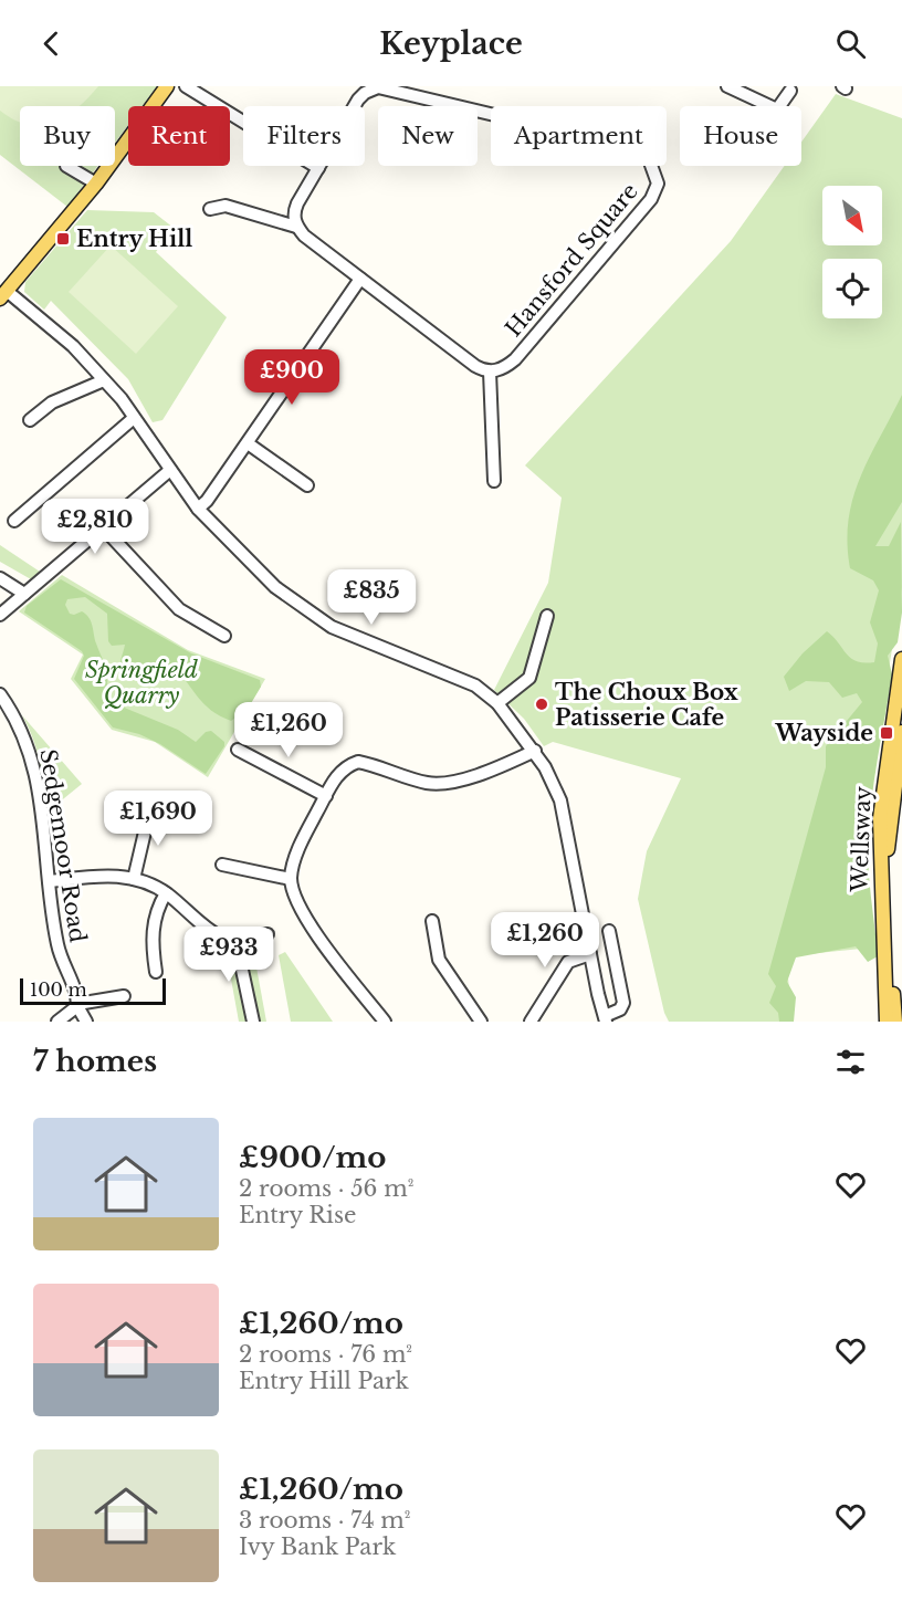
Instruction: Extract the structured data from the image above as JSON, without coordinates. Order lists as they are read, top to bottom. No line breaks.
{"streets":{"main road":["Wellsway"],"street":["Hansford Square","Sedgemoor Road"]},"parks":["Springfield Quarry"],"places":{"transit":["Entry Hill","Wayside"],"other":["The Choux Box Patisserie Cafe"]},"scale_bar":"100 m","north":"bottom right","page":{"header":"Keyplace","chip":["Buy","Rent","Filters","New","Apartment","House"],"price":["£900","£2,810","£835","£1,260","£1,690","£1,260","£933"],"scale":"100 m","heading":"7 homes","list":[{"name":"£900/mo","note":"2 rooms · 56 m² · Entry Rise"},{"name":"£1,260/mo","note":"2 rooms · 76 m² · Entry Hill Park"},{"name":"£1,260/mo","note":"3 rooms · 74 m² · Ivy Bank Park"}]}}
